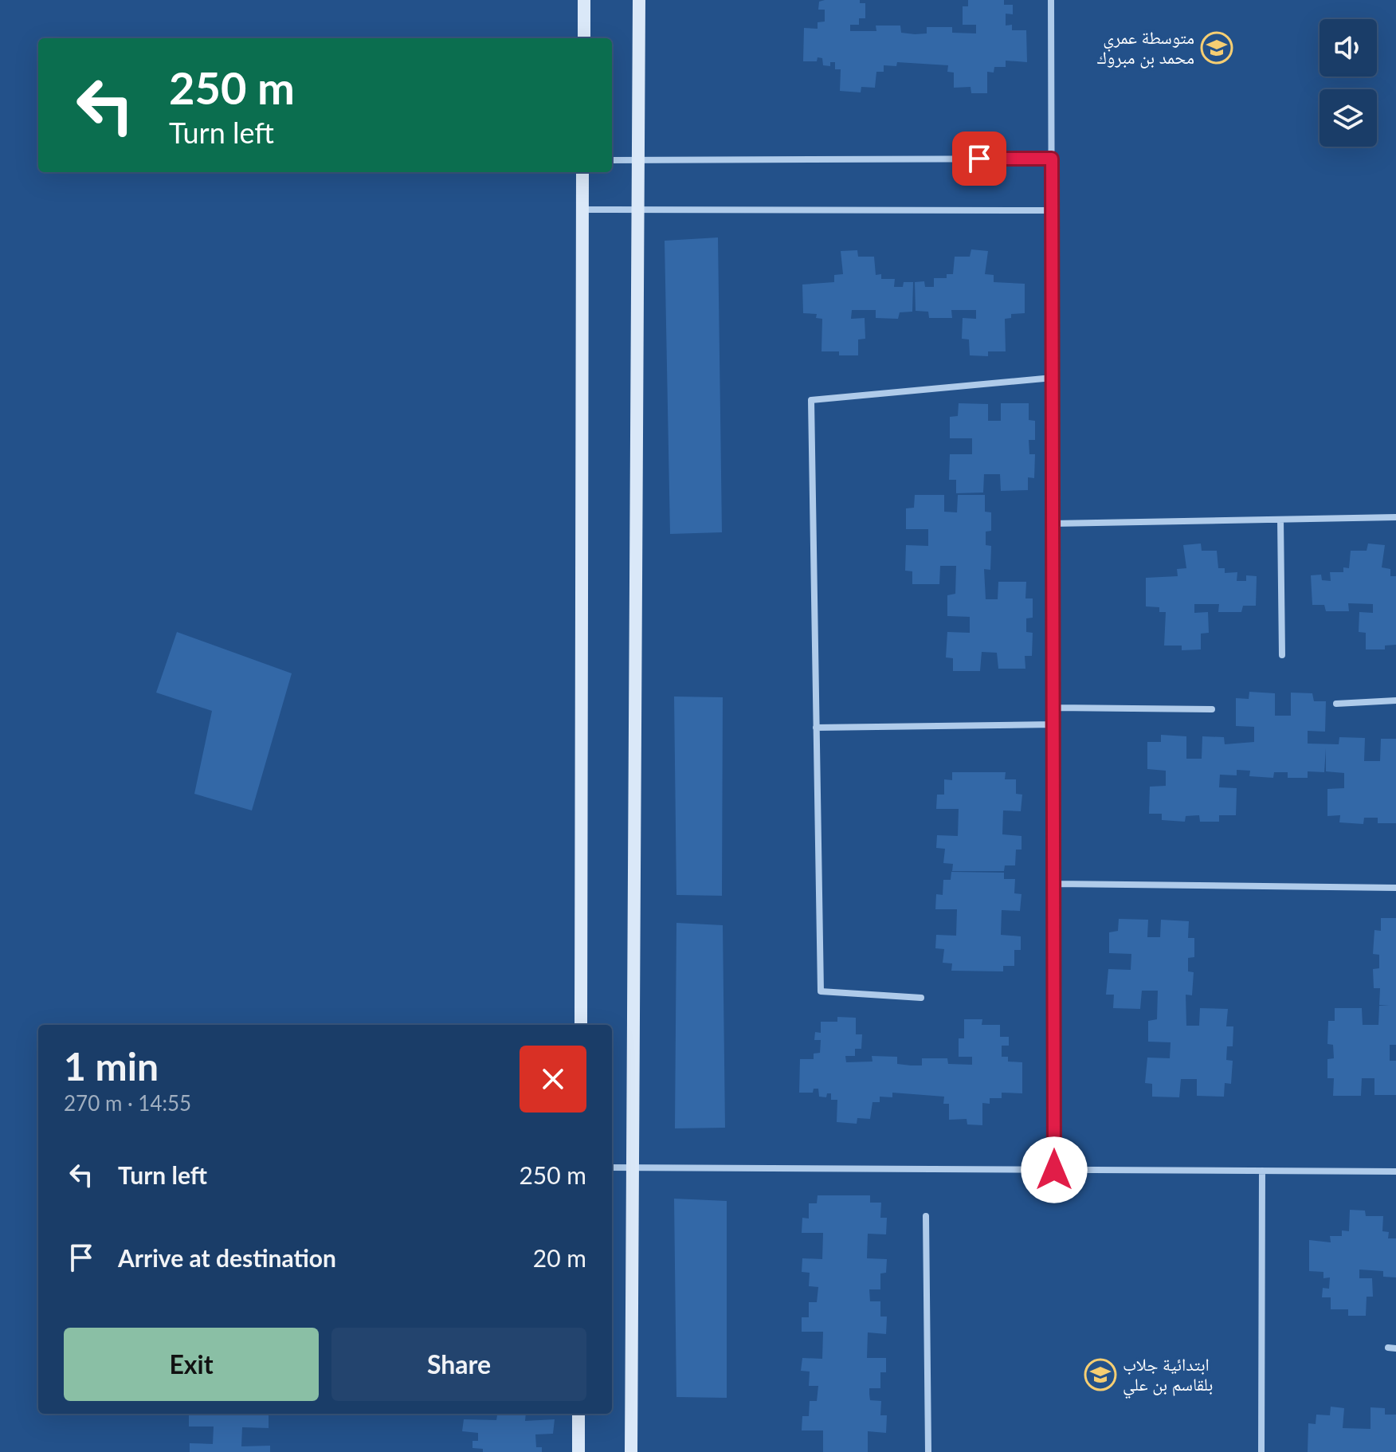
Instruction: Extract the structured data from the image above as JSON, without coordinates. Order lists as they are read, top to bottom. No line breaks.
{"places":{"school or university":["متوسطة عمري محمد بن مبروك","ابتدائية جلاب بلقاسم بن علي"]},"page":{"turn":["250 m","Turn left"],"heading":["1 min","270 m · 14:55"],"list":[{"name":"Turn left","value":"250 m"},{"name":"Arrive at destination","value":"20 m"}],"buttons":["Exit","Share"]}}
